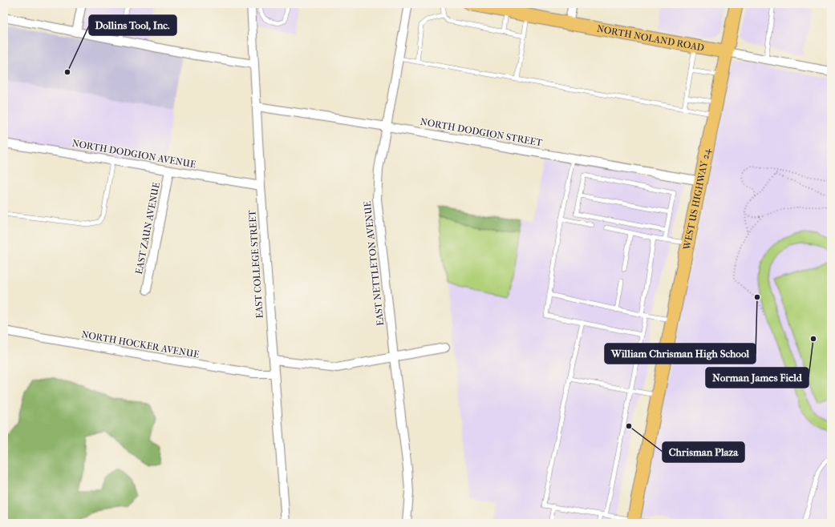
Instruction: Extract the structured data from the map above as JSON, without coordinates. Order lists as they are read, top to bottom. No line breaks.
{"streets":{"main road":["NORTH NOLAND ROAD","WEST US HIGHWAY 24"],"street":["NORTH DODGION STREET","NORTH DODGION AVENUE","EAST ZAUN AVENUE","EAST NETTLETON AVENUE","EAST COLLEGE STREET","NORTH HOCKER AVENUE"]},"crossings":[["NORTH NOLAND ROAD","WEST US HIGHWAY 24"],["NORTH DODGION STREET","WEST US HIGHWAY 24"],["NORTH DODGION STREET","EAST NETTLETON AVENUE"],["NORTH DODGION STREET","EAST COLLEGE STREET"],["NORTH DODGION AVENUE","EAST ZAUN AVENUE"],["NORTH DODGION AVENUE","EAST COLLEGE STREET"],["EAST COLLEGE STREET","NORTH HOCKER AVENUE"]],"places":["Dollins Tool, Inc.","William Chrisman High School","Norman James Field","Chrisman Plaza"]}
